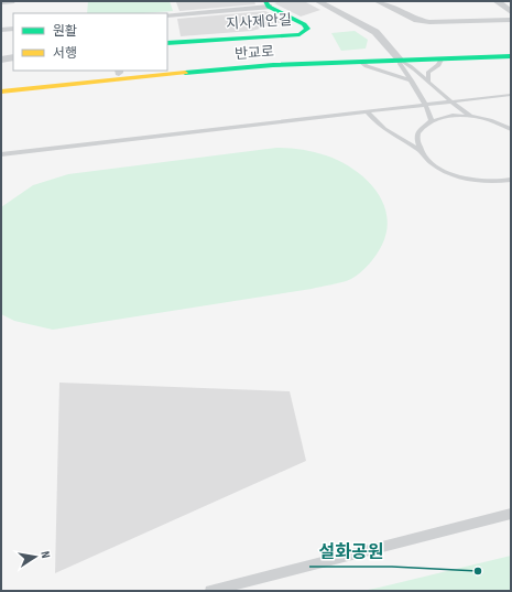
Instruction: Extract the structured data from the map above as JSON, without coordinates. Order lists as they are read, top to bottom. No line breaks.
{"streets":{"street":["지사제안길","반교로"]},"places":["설화공원"],"legend":["원활","서행"],"north":"right"}
